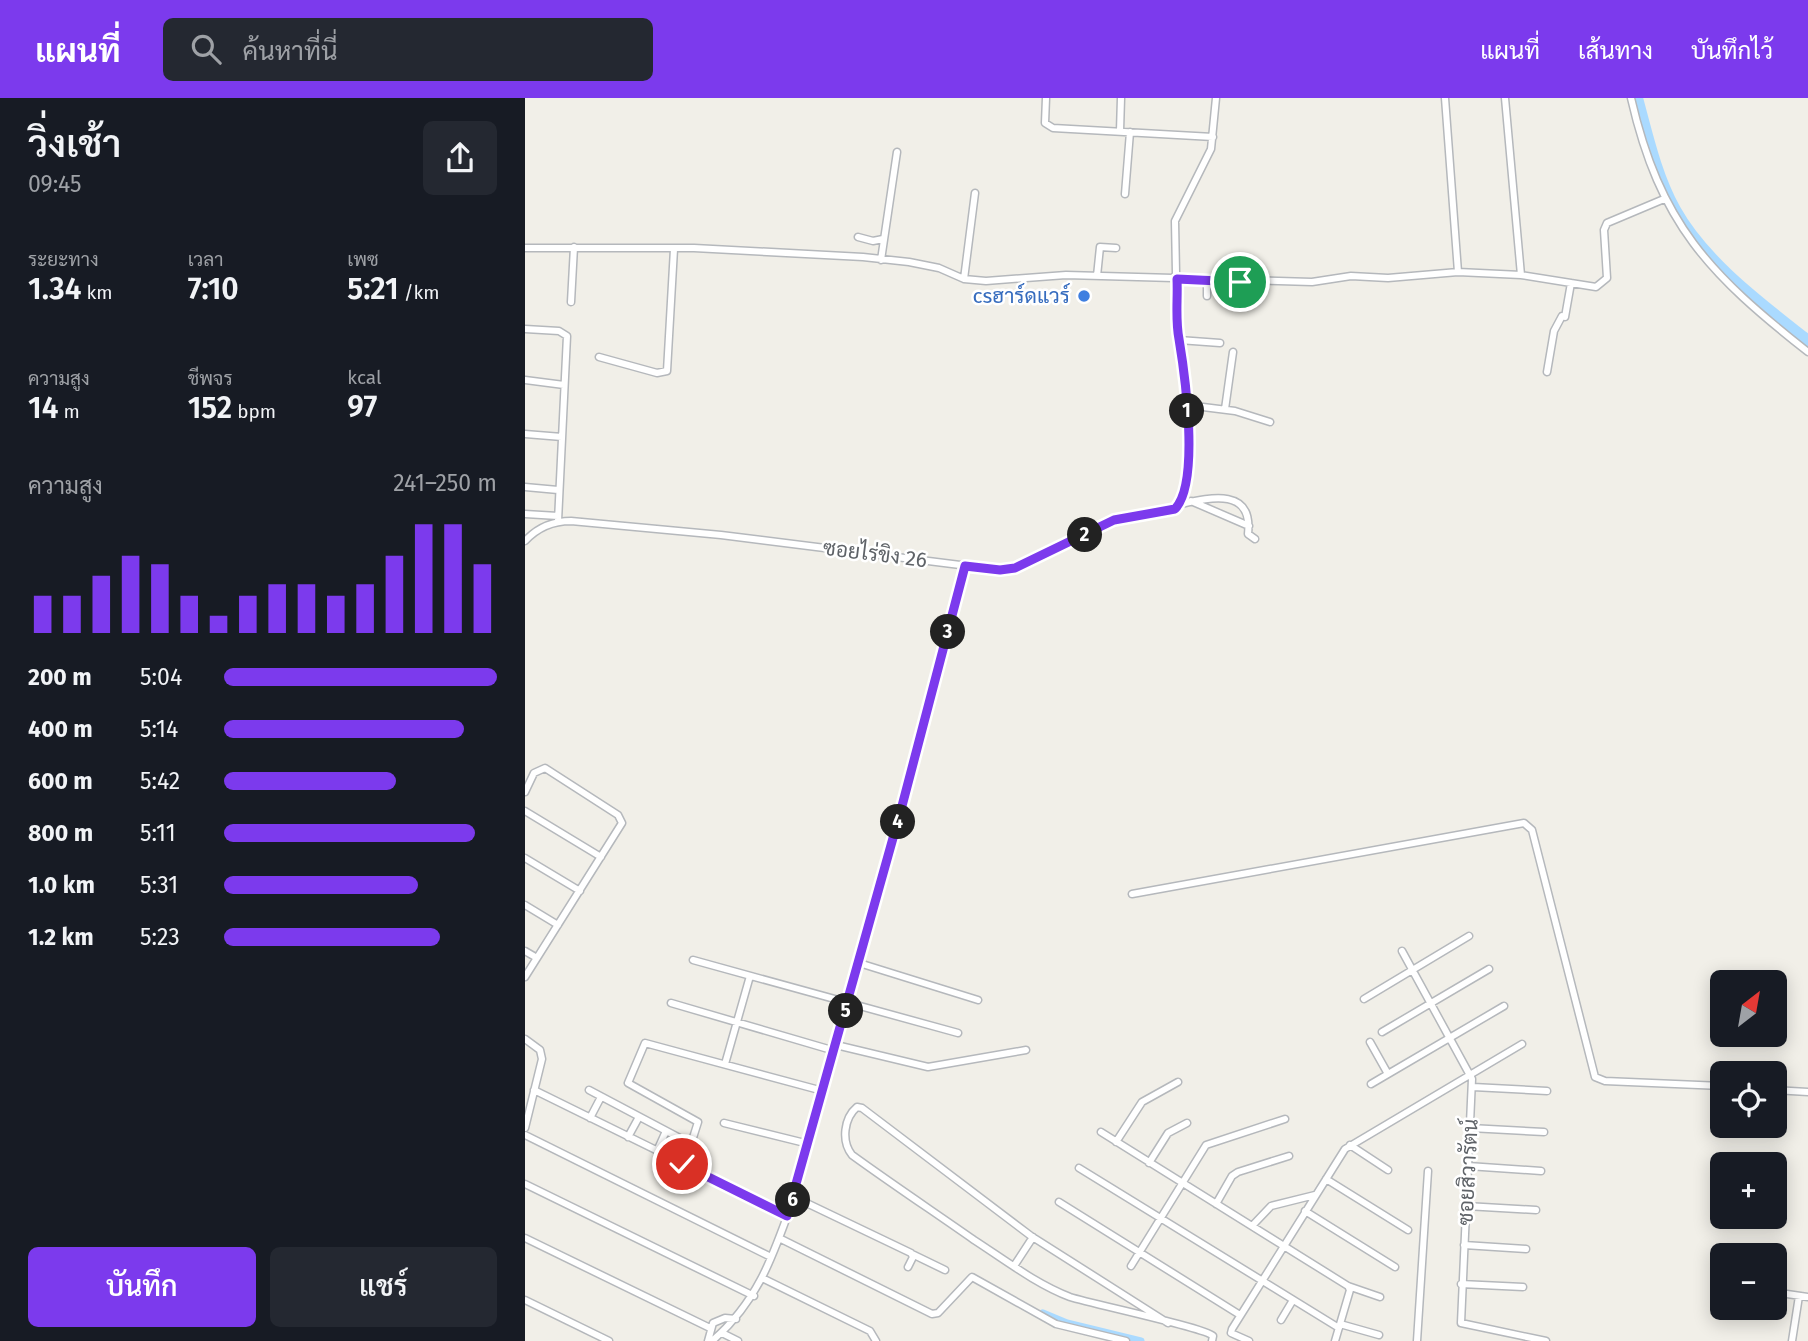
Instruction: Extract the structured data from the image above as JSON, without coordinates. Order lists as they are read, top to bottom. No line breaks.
{"streets":{"street":["ซอยไร่ขิง 26","ซอยสิวารัตน์"]},"places":["csฮาร์ดแวร์"],"north":"top right","page":{"header":"แผนที่","search":"ค้นหาที่นี่","nav":["แผนที่","เส้นทาง","บันทึกไว้"],"heading":["วิ่งเช้า","09:45"],"stats":[["ระยะทาง","1.34 km"],["เวลา","7:10"],["เพซ","5:21 /km"],["ความสูง","14 m"],["ชีพจร","152 bpm"],["kcal","97"]],"pins":["1","2","3","4","5","6"],"chart":["ความสูง","241–250 m"],"list":[{"name":"200 m","note":"5:04"},{"name":"400 m","note":"5:14"},{"name":"600 m","note":"5:42"},{"name":"800 m","note":"5:11"},{"name":"1.0 km","note":"5:31"},{"name":"1.2 km","note":"5:23"}],"map_buttons":["+","−"],"buttons":["บันทึก","แชร์"]}}
